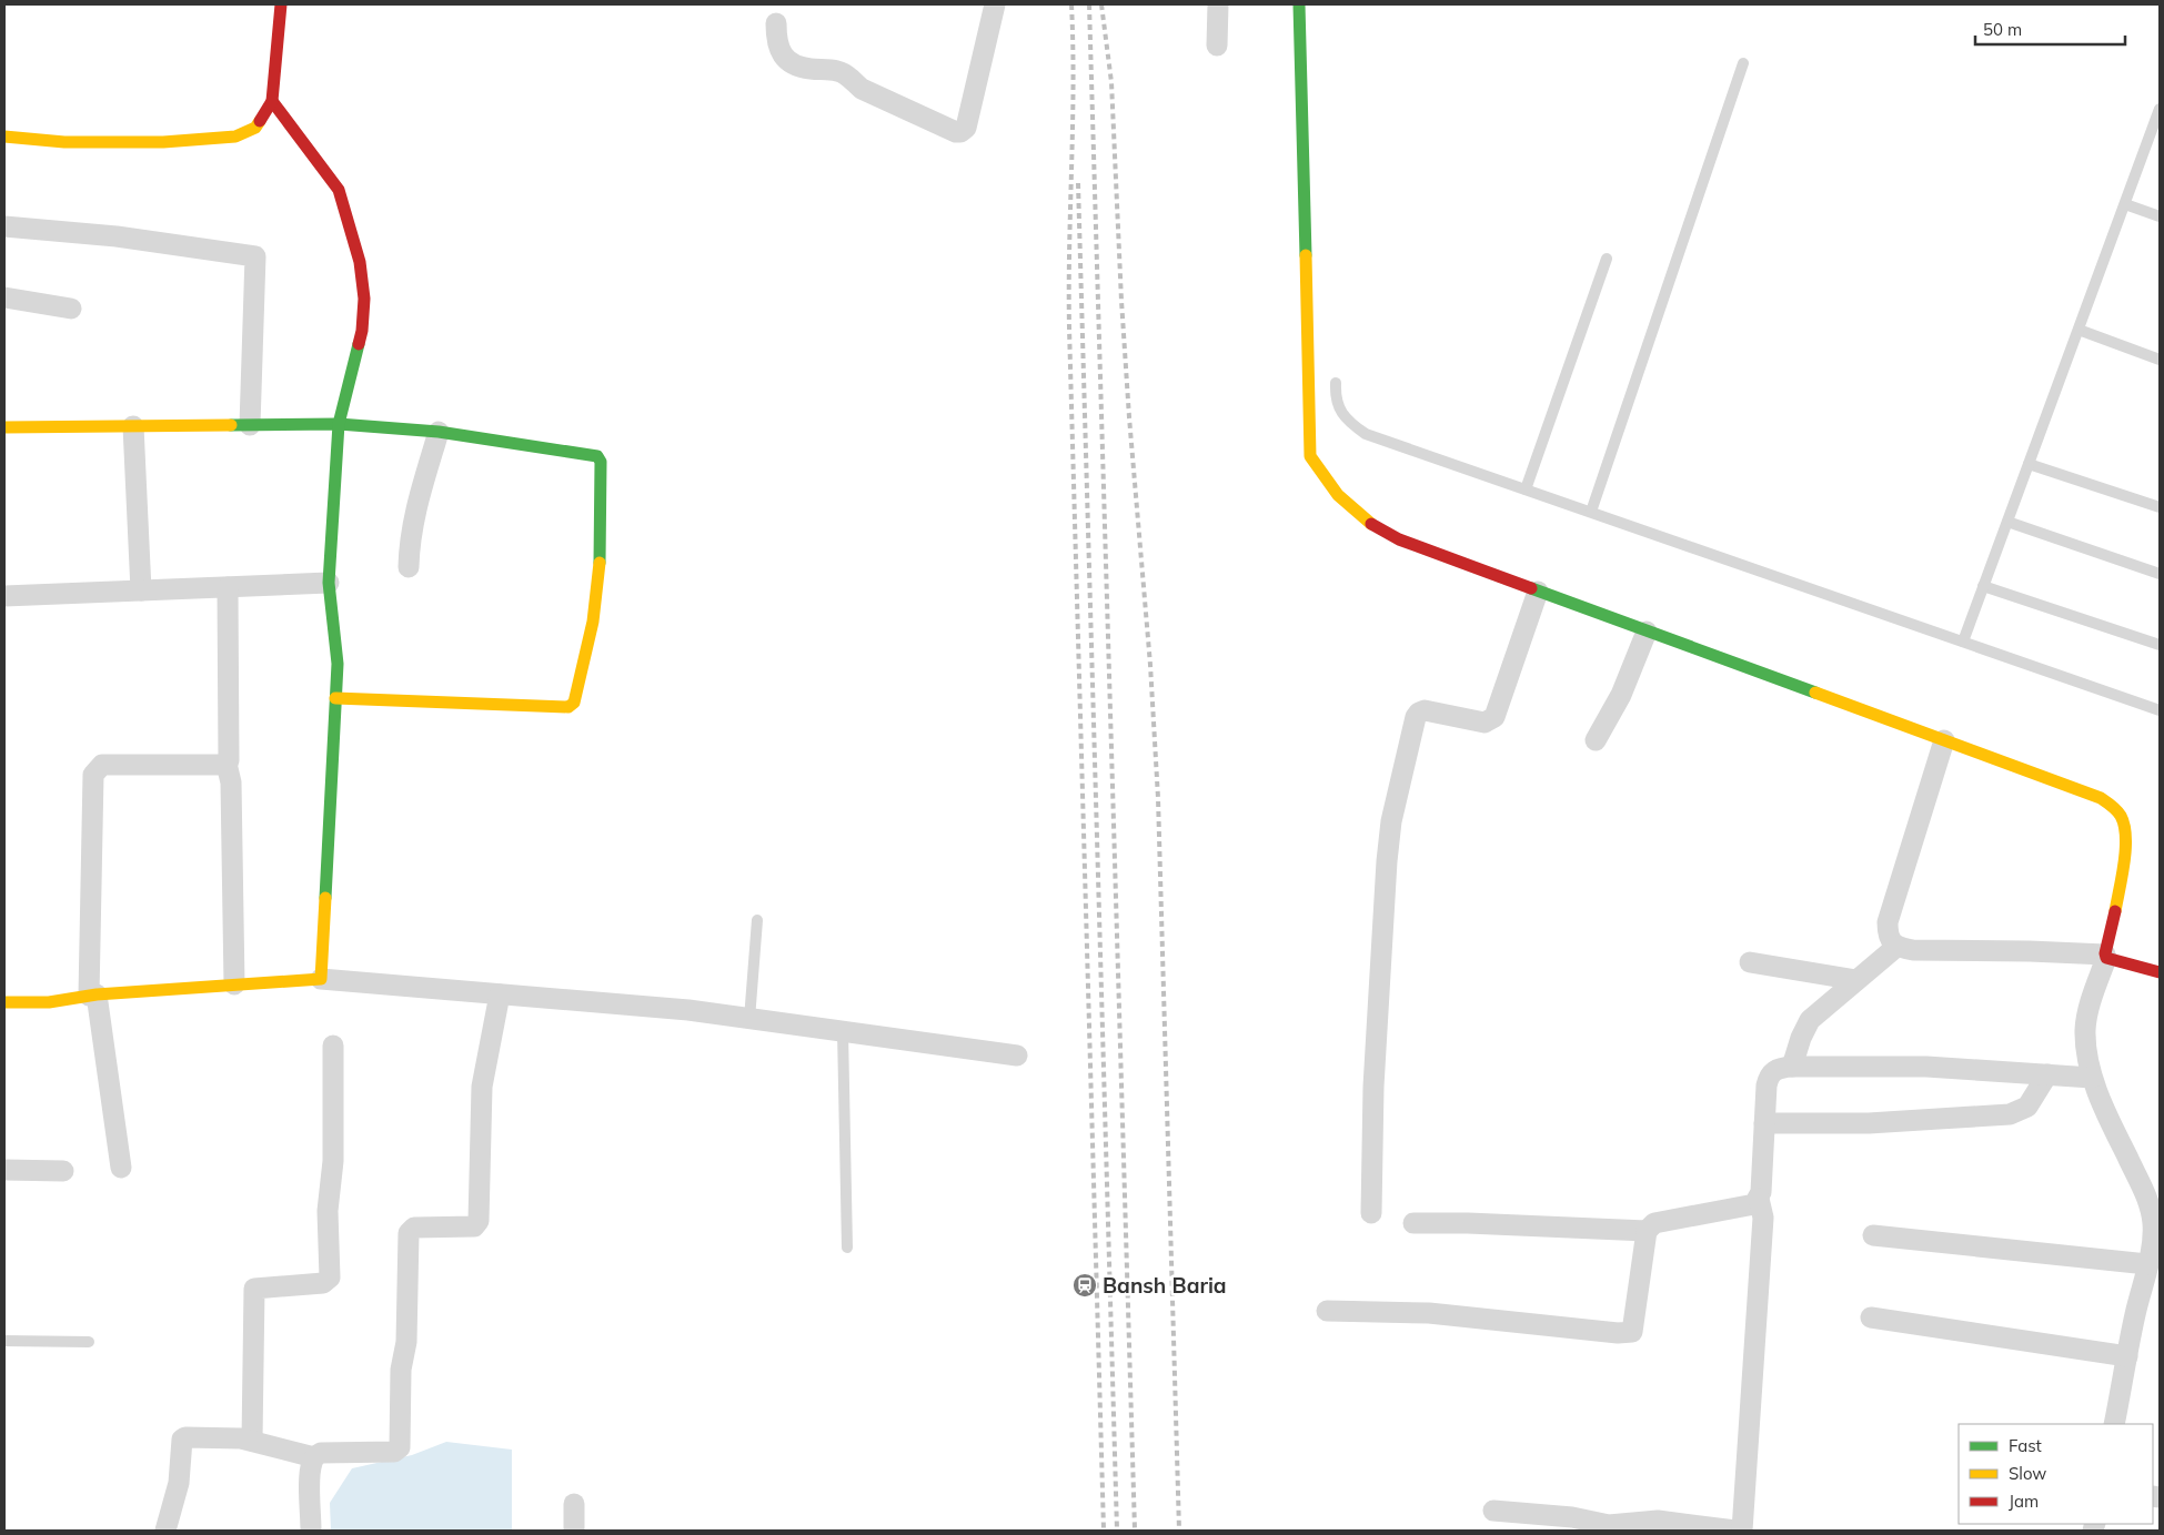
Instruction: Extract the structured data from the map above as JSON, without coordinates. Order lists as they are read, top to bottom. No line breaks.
{"places":{"station":["Bansh Baria"]},"legend":["Fast","Slow","Jam"],"scale_bar":"50 m"}
